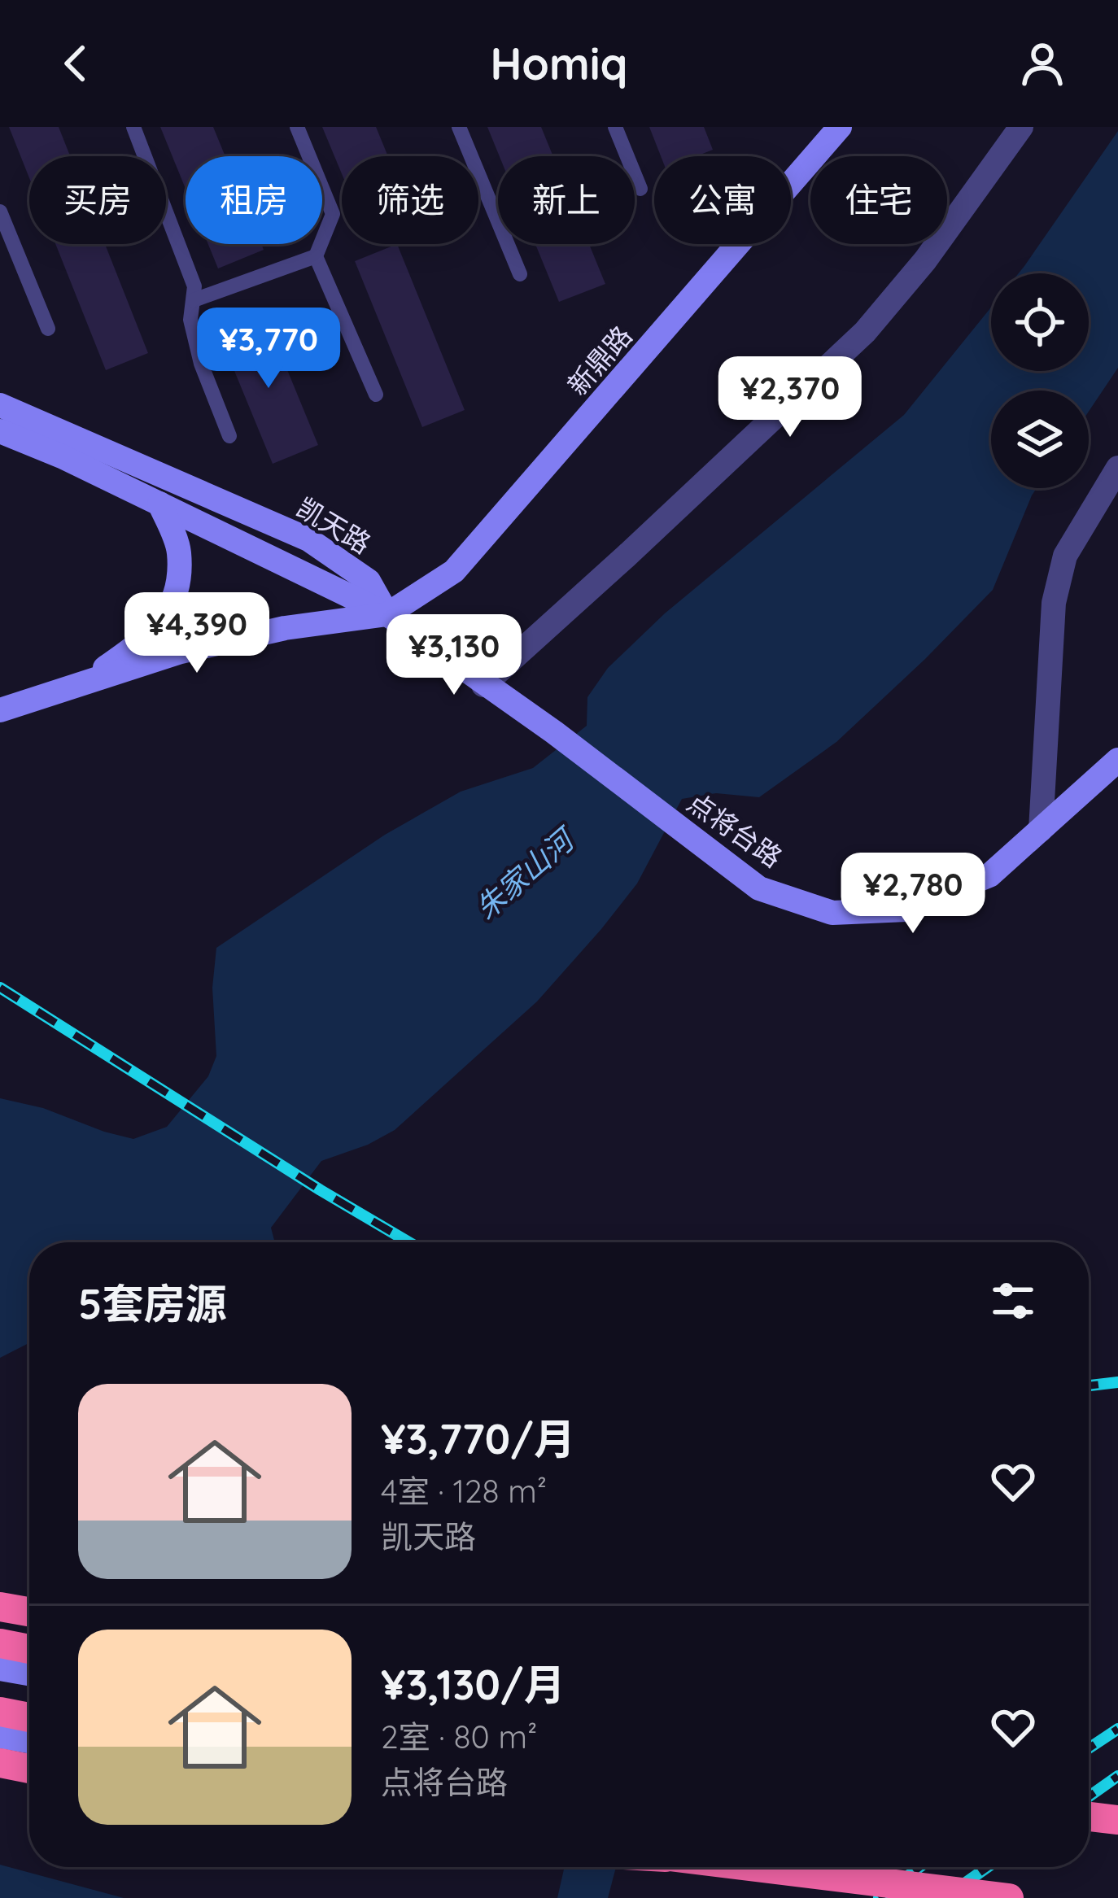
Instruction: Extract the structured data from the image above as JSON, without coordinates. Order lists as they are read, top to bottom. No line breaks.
{"streets":{"street":["新鼎路","凯天路","点将台路"]},"crossings":[["新鼎路","凯天路"],["新鼎路","点将台路"],["凯天路","点将台路"]],"water":["朱家山河"],"page":{"header":"Homiq","chip":["买房","租房","筛选","新上","公寓","住宅"],"price":["¥3,770","¥2,370","¥4,390","¥3,130","¥2,780"],"heading":"5套房源","list":[{"name":"¥3,770/月","note":"4室 · 128 m² · 凯天路"},{"name":"¥3,130/月","note":"2室 · 80 m² · 点将台路"}]}}
